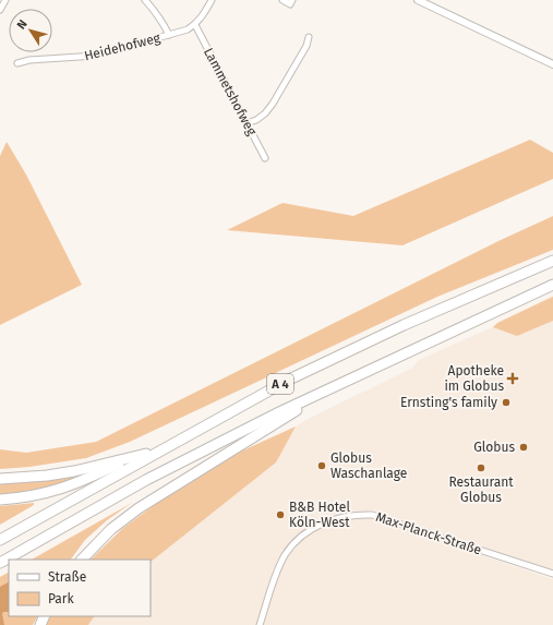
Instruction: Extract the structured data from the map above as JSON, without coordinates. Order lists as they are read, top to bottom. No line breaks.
{"streets":{"highway":["A 4"],"street":["Heidehofweg","Lammetshofweg","Max-Planck-Straße"]},"crossings":[["Heidehofweg","Lammetshofweg"]],"places":{"health":["Apotheke im Globus"],"other":["Ernsting's family","Globus","Globus Waschanlage","Restaurant Globus","B&B Hotel Köln-West"]},"legend":["Straße","Park"],"north":"top left"}
